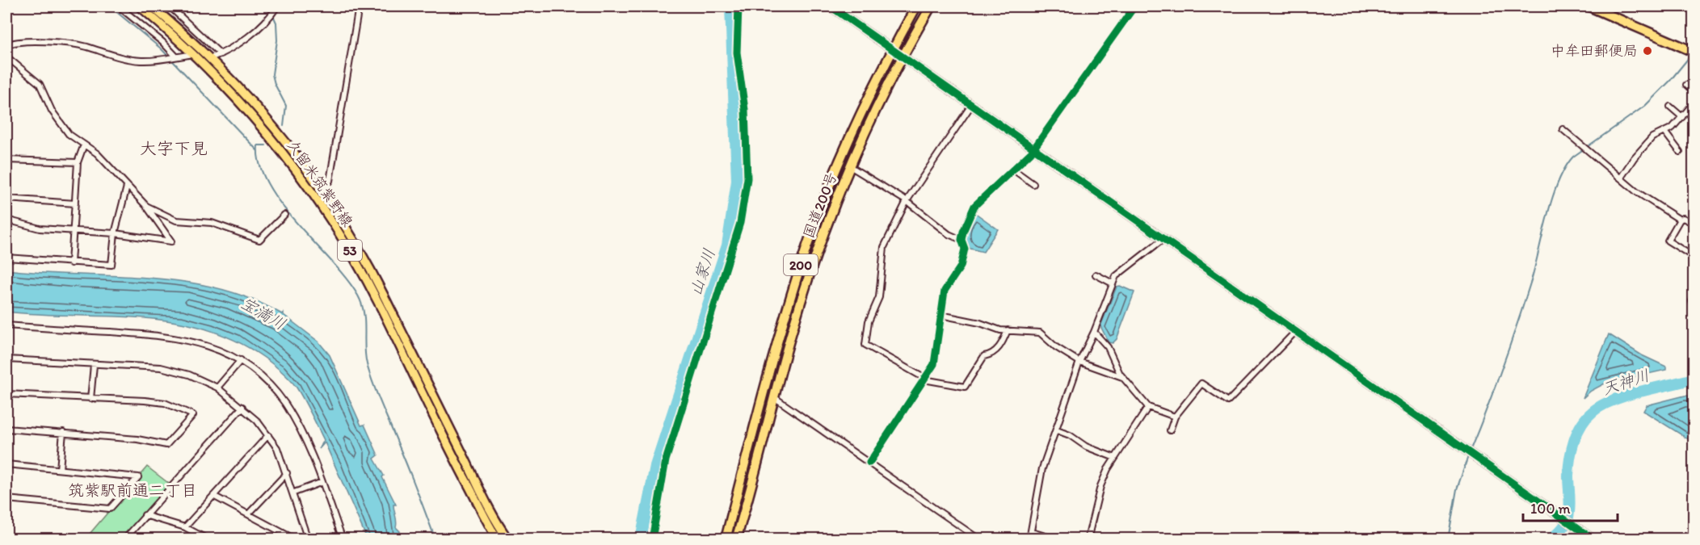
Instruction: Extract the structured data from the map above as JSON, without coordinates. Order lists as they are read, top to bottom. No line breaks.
{"streets":{"highway":["国道200号","200"],"main road":["久留米筑紫野線","53"]},"districts":["大字下見","筑紫駅前通二丁目"],"water":["山家川","宝満川","天神川"],"places":["中牟田郵便局"],"scale_bar":"100 m"}
